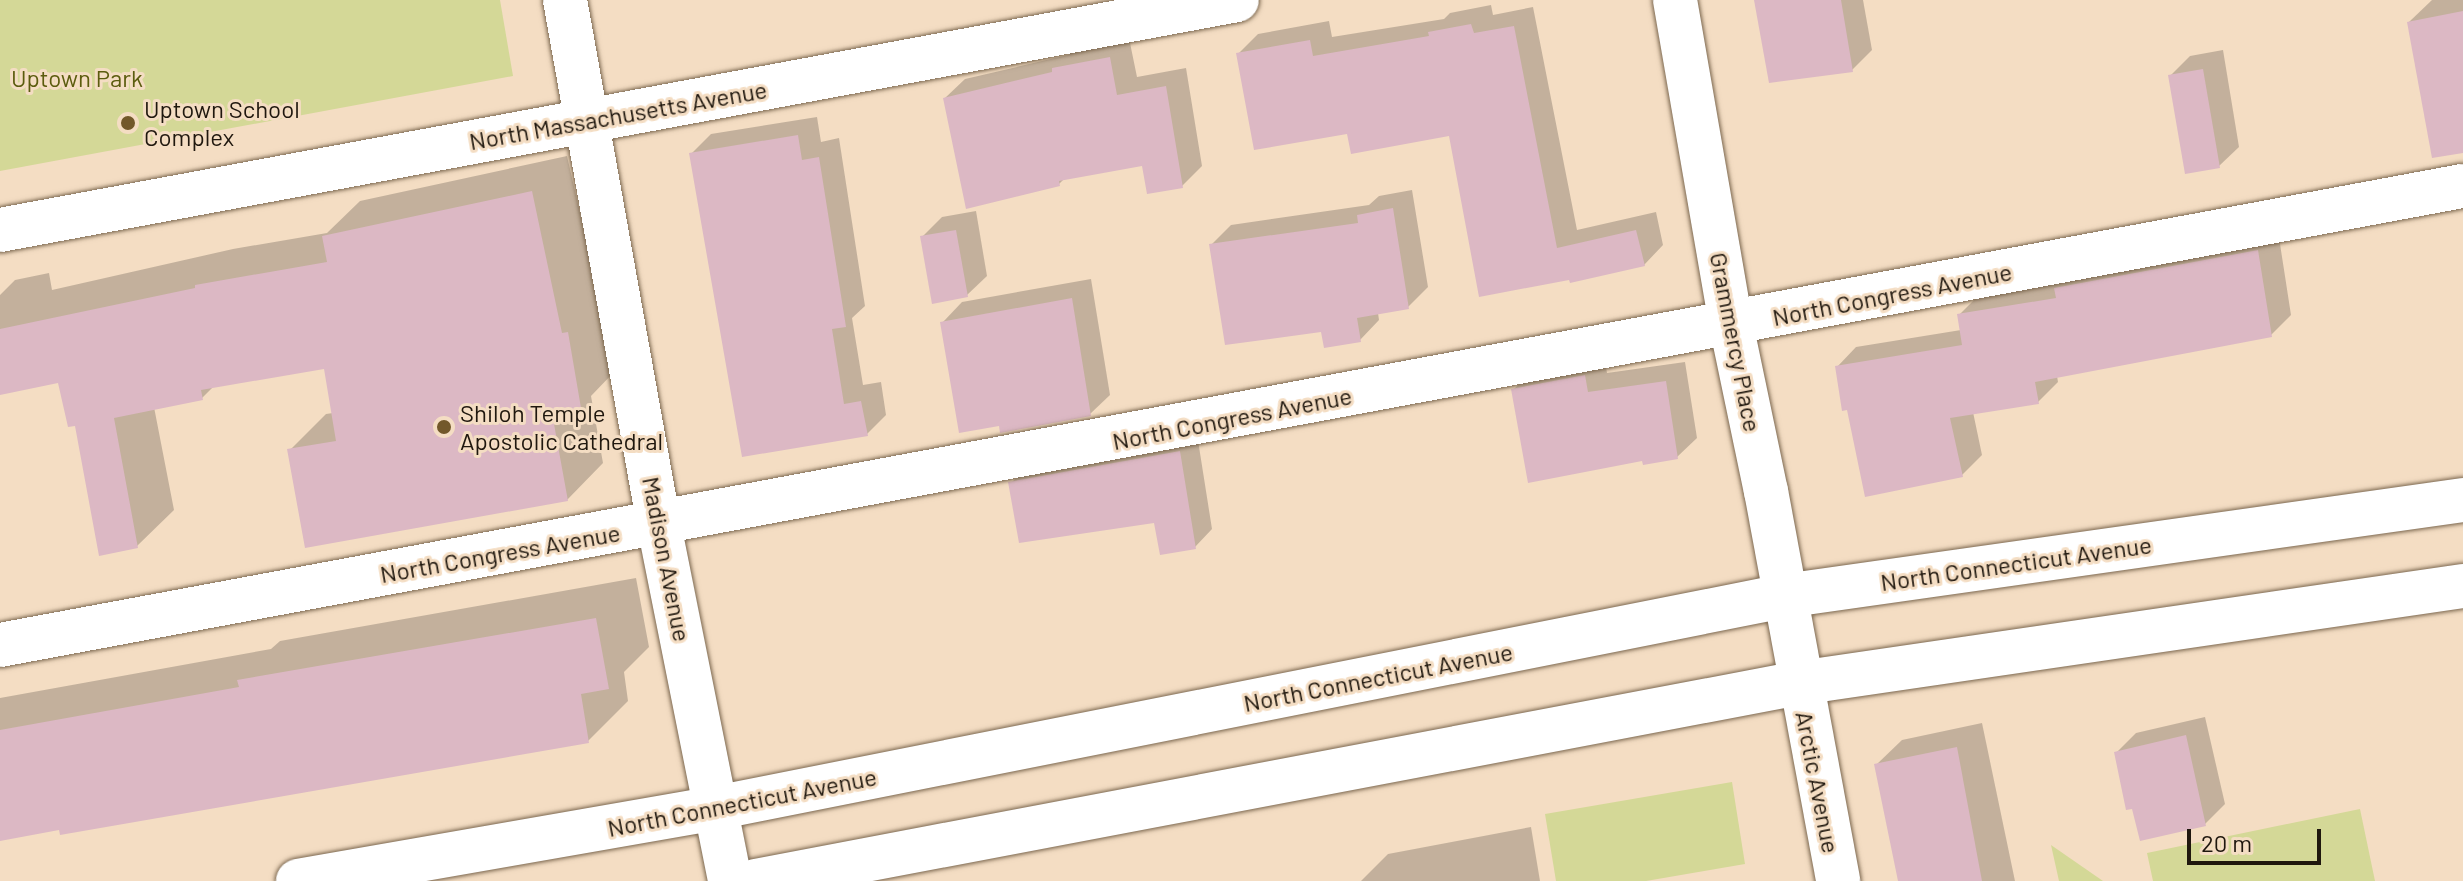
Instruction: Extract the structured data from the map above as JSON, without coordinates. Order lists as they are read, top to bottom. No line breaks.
{"streets":{"street":["North Massachusetts Avenue","North Congress Avenue","Grammercy Place","Madison Avenue","North Connecticut Avenue","Arctic Avenue"]},"crossings":[["North Massachusetts Avenue","Madison Avenue"],["North Congress Avenue","Grammercy Place"],["North Congress Avenue","Madison Avenue"],["Grammercy Place","North Connecticut Avenue"],["Grammercy Place","Arctic Avenue"],["Madison Avenue","North Connecticut Avenue"]],"parks":["Uptown Park"],"places":["Uptown School Complex","Shiloh Temple Apostolic Cathedral"],"scale_bar":"20 m"}
